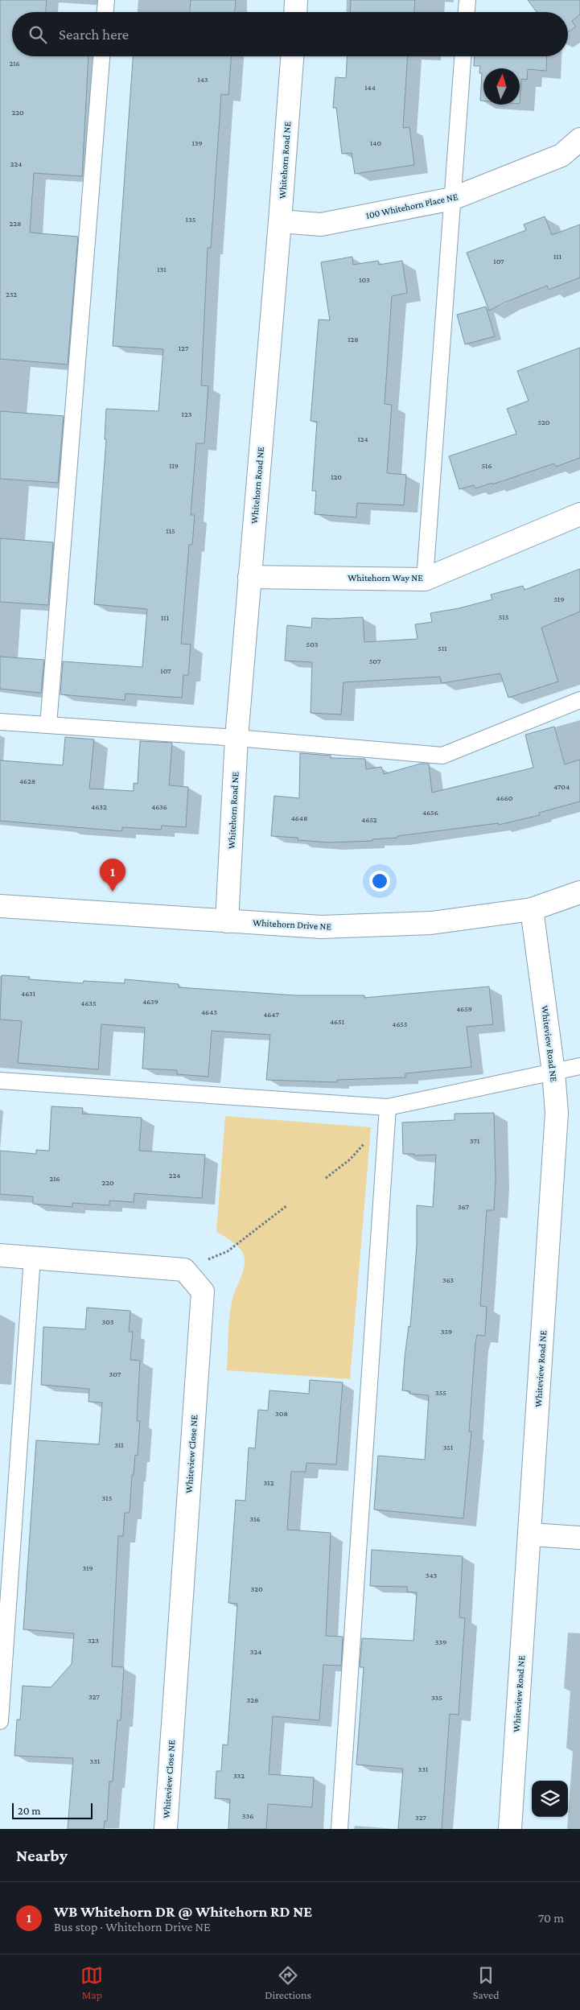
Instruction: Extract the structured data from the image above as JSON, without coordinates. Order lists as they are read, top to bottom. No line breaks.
{"streets":{"street":["Whitehorn Road NE","100 Whitehorn Place NE","Whitehorn Way NE","Whitehorn Drive NE","Whiteview Road NE","Whiteview Close NE"]},"crossings":[["Whitehorn Road NE","100 Whitehorn Place NE"],["Whitehorn Road NE","Whitehorn Way NE"],["Whitehorn Road NE","Whitehorn Drive NE"],["Whitehorn Drive NE","Whiteview Road NE"]],"house_numbers":["216","143","144","220","139","140","224","135","228","111","107","131","103","232","128","127","123","520","124","119","516","120","115","519","515","111","503","511","507","107","4628","4704","4660","4632","4636","4656","4648","4652","4631","4639","4635","4659","4643","4647","4651","4655","371","224","216","220","367","363","303","359","307","355","308","311","351","312","315","316","319","343","320","323","339","324","327","335","328","331","331","332","336","327"],"scale_bar":"20 m","north":"top","page":{"search":"Search here","pins":"1","scale":"20 m","heading":"Nearby","list":[{"mark":"1","name":"WB Whitehorn DR @ Whitehorn RD NE","note":"Bus stop · Whitehorn Drive NE","value":"70 m"}],"nav":["Map","Directions","Saved"]}}
